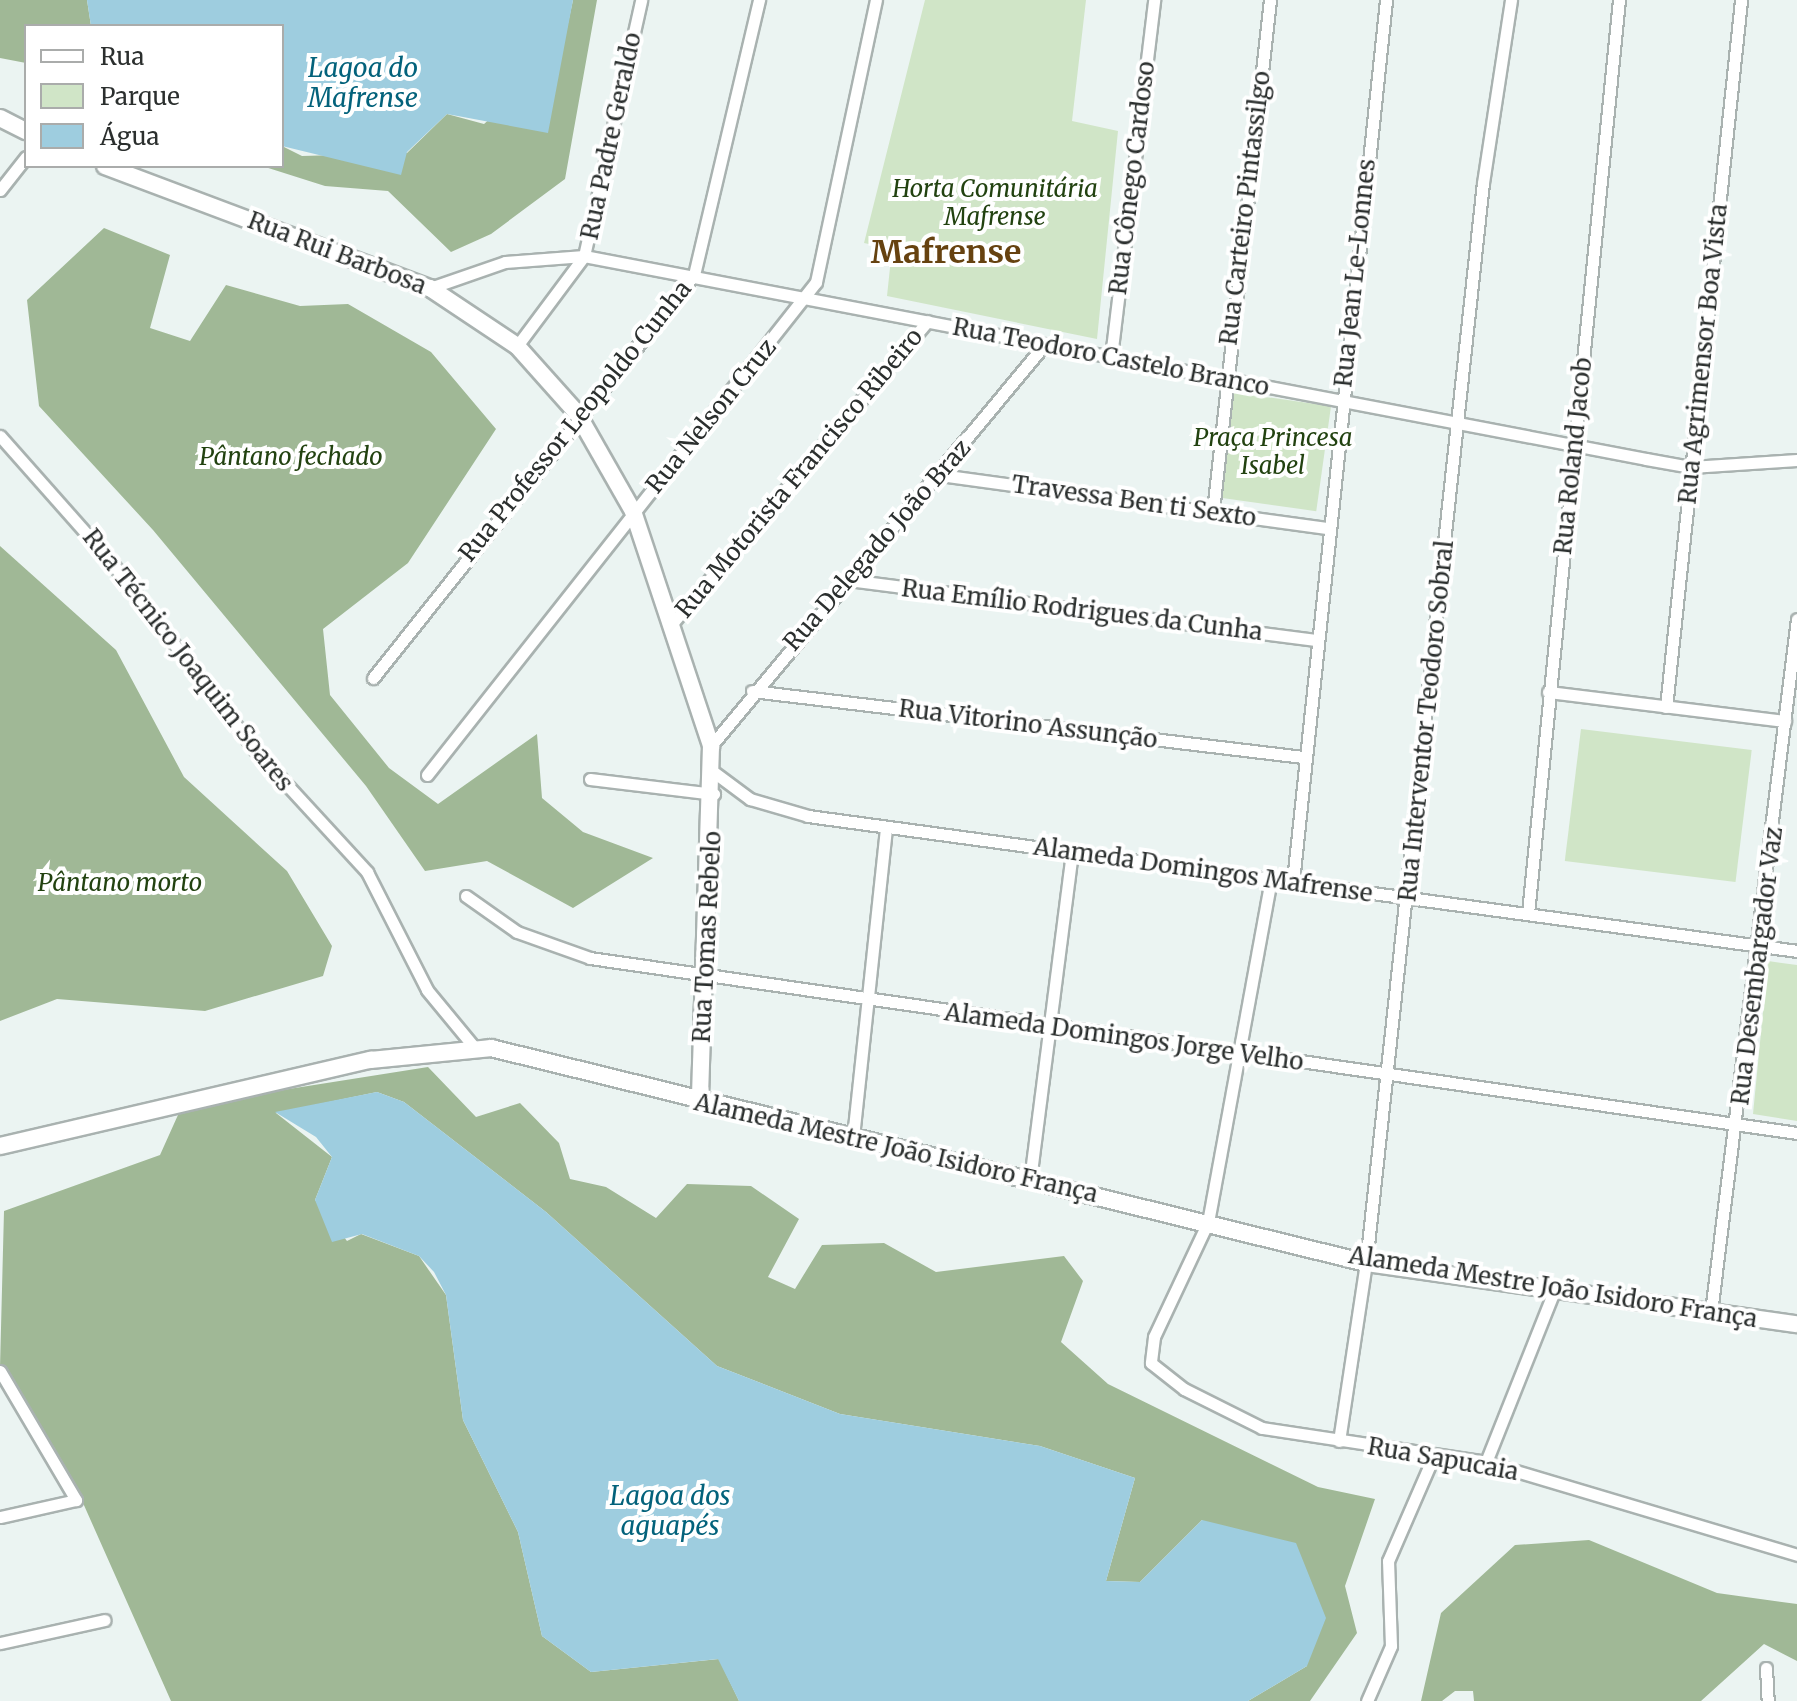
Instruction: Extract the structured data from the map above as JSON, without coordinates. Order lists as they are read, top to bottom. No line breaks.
{"streets":{"main road":["Rua Rui Barbosa","Rua Tomas Rebelo","Alameda Mestre João Isidoro França"],"street":["Rua Padre Geraldo","Rua Cônego Cardoso","Rua Carteiro Pintassilgo","Rua Jean Le-Lonnes","Rua Agrimensor Boa Vista","Rua Teodoro Castelo Branco","Rua Nelson Cruz","Rua Professor Leopoldo Cunha","Rua Roland Jacob","Rua Motorista Francisco Ribeiro","Travessa Ben ti Sexto","Rua Delegado João Braz","Rua Emílio Rodrigues da Cunha","Rua Técnico Joaquim Soares","Rua Interventor Teodoro Sobral","Rua Vitorino Assunção","Alameda Domingos Mafrense","Rua Desembargador Vaz","Alameda Domingos Jorge Velho","Rua Sapucaia"]},"crossings":[["Rua Padre Geraldo","Rua Rui Barbosa"],["Rua Padre Geraldo","Rua Teodoro Castelo Branco"],["Rua Cônego Cardoso","Rua Teodoro Castelo Branco"],["Rua Carteiro Pintassilgo","Rua Teodoro Castelo Branco"],["Rua Carteiro Pintassilgo","Travessa Ben ti Sexto"],["Rua Rui Barbosa","Rua Teodoro Castelo Branco"],["Rua Rui Barbosa","Rua Nelson Cruz"],["Rua Rui Barbosa","Rua Professor Leopoldo Cunha"],["Rua Rui Barbosa","Rua Motorista Francisco Ribeiro"],["Rua Rui Barbosa","Rua Delegado João Braz"],["Rua Rui Barbosa","Alameda Domingos Mafrense"],["Rua Rui Barbosa","Rua Tomas Rebelo"],["Rua Jean Le-Lonnes","Rua Teodoro Castelo Branco"],["Rua Jean Le-Lonnes","Travessa Ben ti Sexto"],["Rua Jean Le-Lonnes","Rua Emílio Rodrigues da Cunha"],["Rua Jean Le-Lonnes","Rua Vitorino Assunção"],["Rua Jean Le-Lonnes","Alameda Domingos Mafrense"],["Rua Agrimensor Boa Vista","Rua Teodoro Castelo Branco"],["Rua Teodoro Castelo Branco","Rua Nelson Cruz"],["Rua Teodoro Castelo Branco","Rua Professor Leopoldo Cunha"],["Rua Teodoro Castelo Branco","Rua Roland Jacob"],["Rua Teodoro Castelo Branco","Rua Motorista Francisco Ribeiro"],["Rua Teodoro Castelo Branco","Rua Delegado João Braz"],["Rua Teodoro Castelo Branco","Rua Interventor Teodoro Sobral"],["Rua Roland Jacob","Alameda Domingos Mafrense"],["Travessa Ben ti Sexto","Rua Delegado João Braz"],["Rua Delegado João Braz","Rua Emílio Rodrigues da Cunha"],["Rua Delegado João Braz","Rua Vitorino Assunção"],["Rua Técnico Joaquim Soares","Alameda Mestre João Isidoro França"],["Rua Interventor Teodoro Sobral","Alameda Domingos Mafrense"],["Rua Interventor Teodoro Sobral","Alameda Domingos Jorge Velho"],["Rua Interventor Teodoro Sobral","Alameda Mestre João Isidoro França"],["Rua Interventor Teodoro Sobral","Rua Sapucaia"],["Alameda Domingos Mafrense","Rua Tomas Rebelo"],["Alameda Domingos Mafrense","Rua Desembargador Vaz"],["Rua Tomas Rebelo","Alameda Domingos Jorge Velho"],["Rua Tomas Rebelo","Alameda Mestre João Isidoro França"],["Rua Desembargador Vaz","Alameda Domingos Jorge Velho"],["Rua Desembargador Vaz","Alameda Mestre João Isidoro França"],["Alameda Mestre João Isidoro França","Rua Sapucaia"]],"districts":["Mafrense"],"water":["Lagoa do Mafrense","Lagoa dos aguapés"],"parks":["Horta Comunitária Mafrense","Praça Princesa Isabel","Pântano fechado","Pântano morto"],"legend":["Rua","Parque","Água"]}
